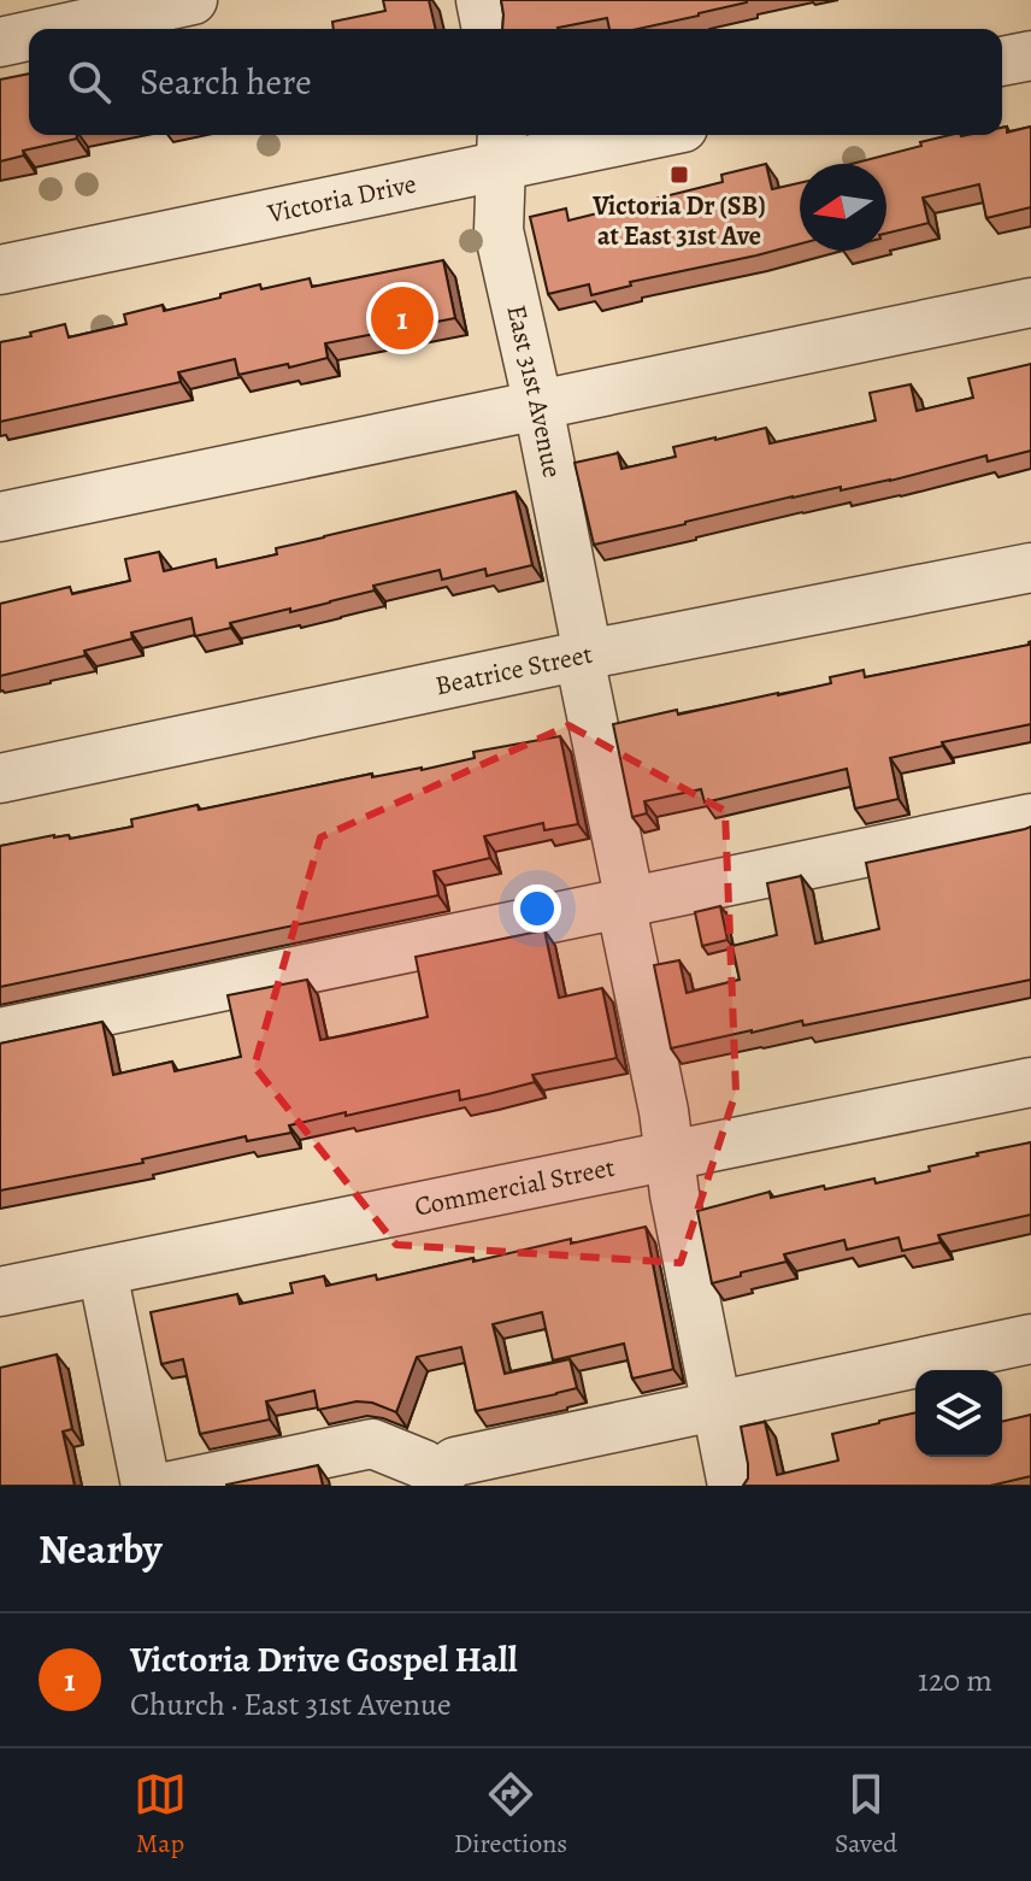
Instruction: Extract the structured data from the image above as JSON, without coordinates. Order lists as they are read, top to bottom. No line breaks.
{"streets":{"street":["Victoria Drive","East 31st Avenue","Beatrice Street","Commercial Street"]},"crossings":[["Victoria Drive","East 31st Avenue"],["East 31st Avenue","Beatrice Street"],["East 31st Avenue","Commercial Street"]],"places":{"transit":["Victoria Dr (SB) at East 31st Ave"]},"north":"left","page":{"search":"Search here","pins":"1","heading":"Nearby","list":[{"mark":"1","name":"Victoria Drive Gospel Hall","note":"Church · East 31st Avenue","value":"120 m"}],"nav":["Map","Directions","Saved"]}}
